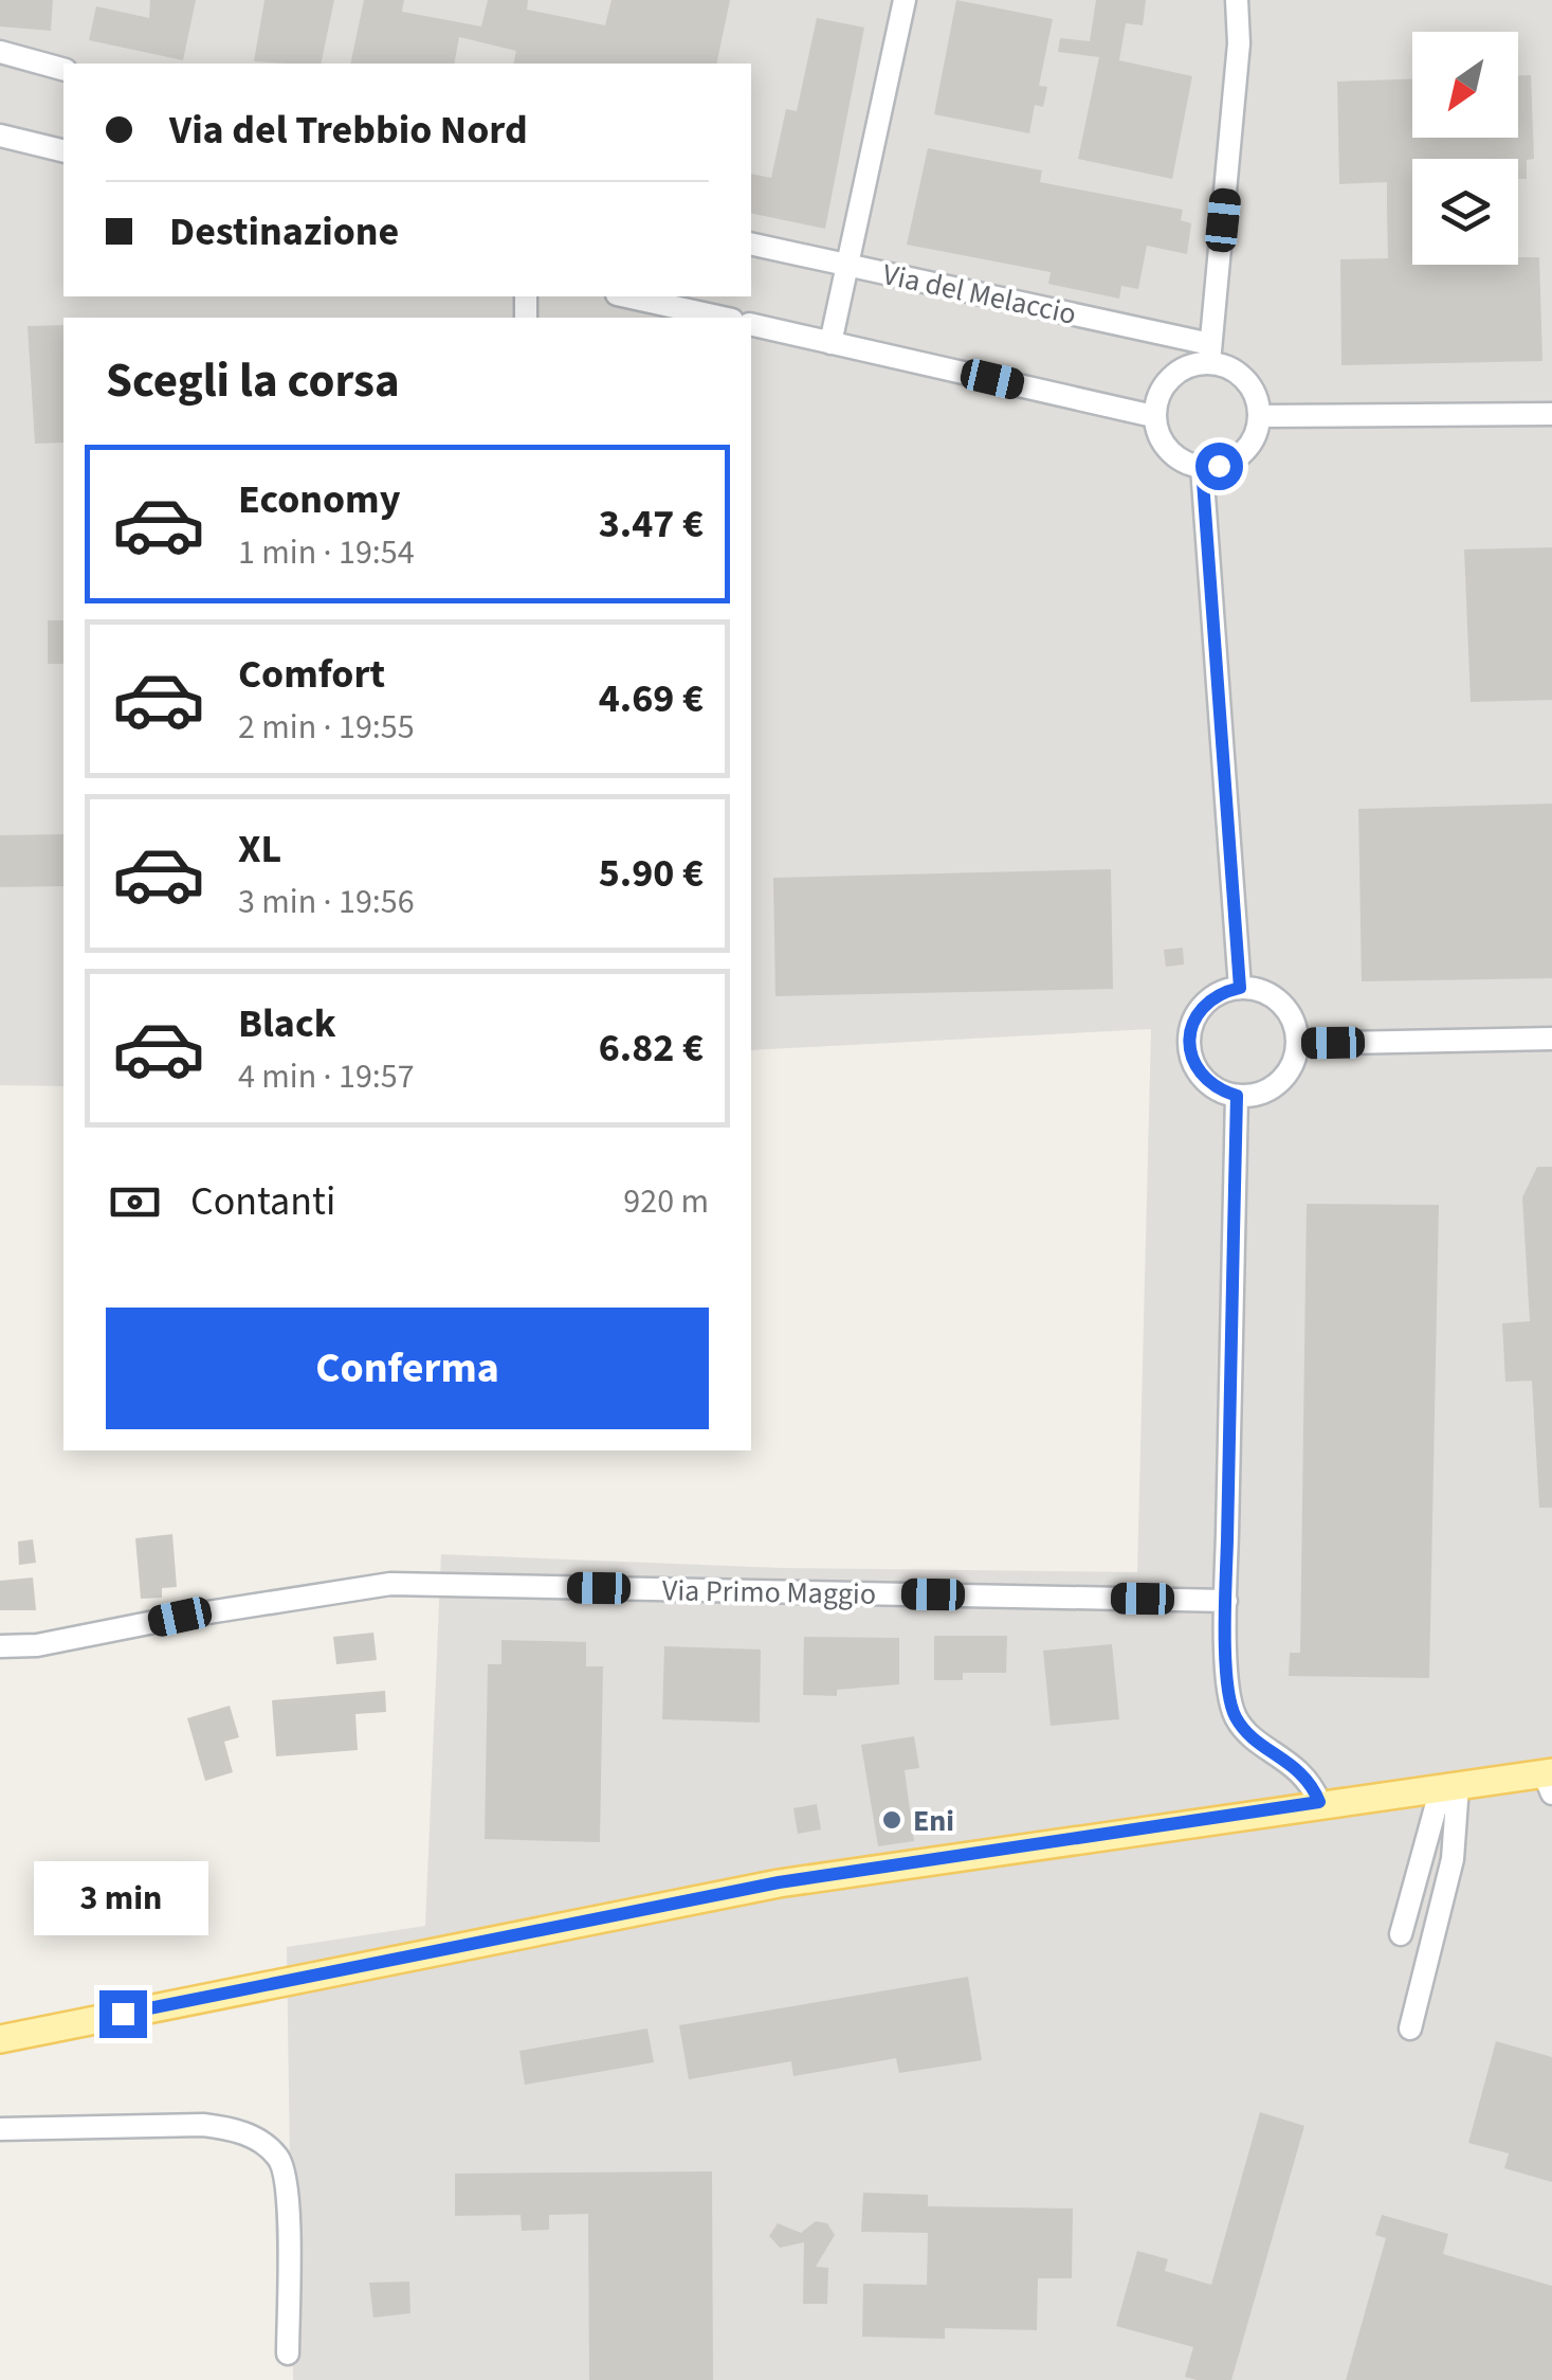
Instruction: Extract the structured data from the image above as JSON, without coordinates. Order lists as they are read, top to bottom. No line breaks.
{"streets":{"street":["Via del Melaccio","Via Primo Maggio"]},"places":["Eni"],"north":"bottom left","page":{"banner":["Via del Trebbio Nord","Destinazione"],"heading":"Scegli la corsa","list":[{"name":"Economy","note":"1 min · 19:54","value":"3.47 €"},{"name":"Comfort","note":"2 min · 19:55","value":"4.69 €"},{"name":"XL","note":"3 min · 19:56","value":"5.90 €"},{"name":"Black","note":"4 min · 19:57","value":"6.82 €"}],"pay":["Contanti","920 m"],"buttons":"Conferma","bubble":"3 min"}}
